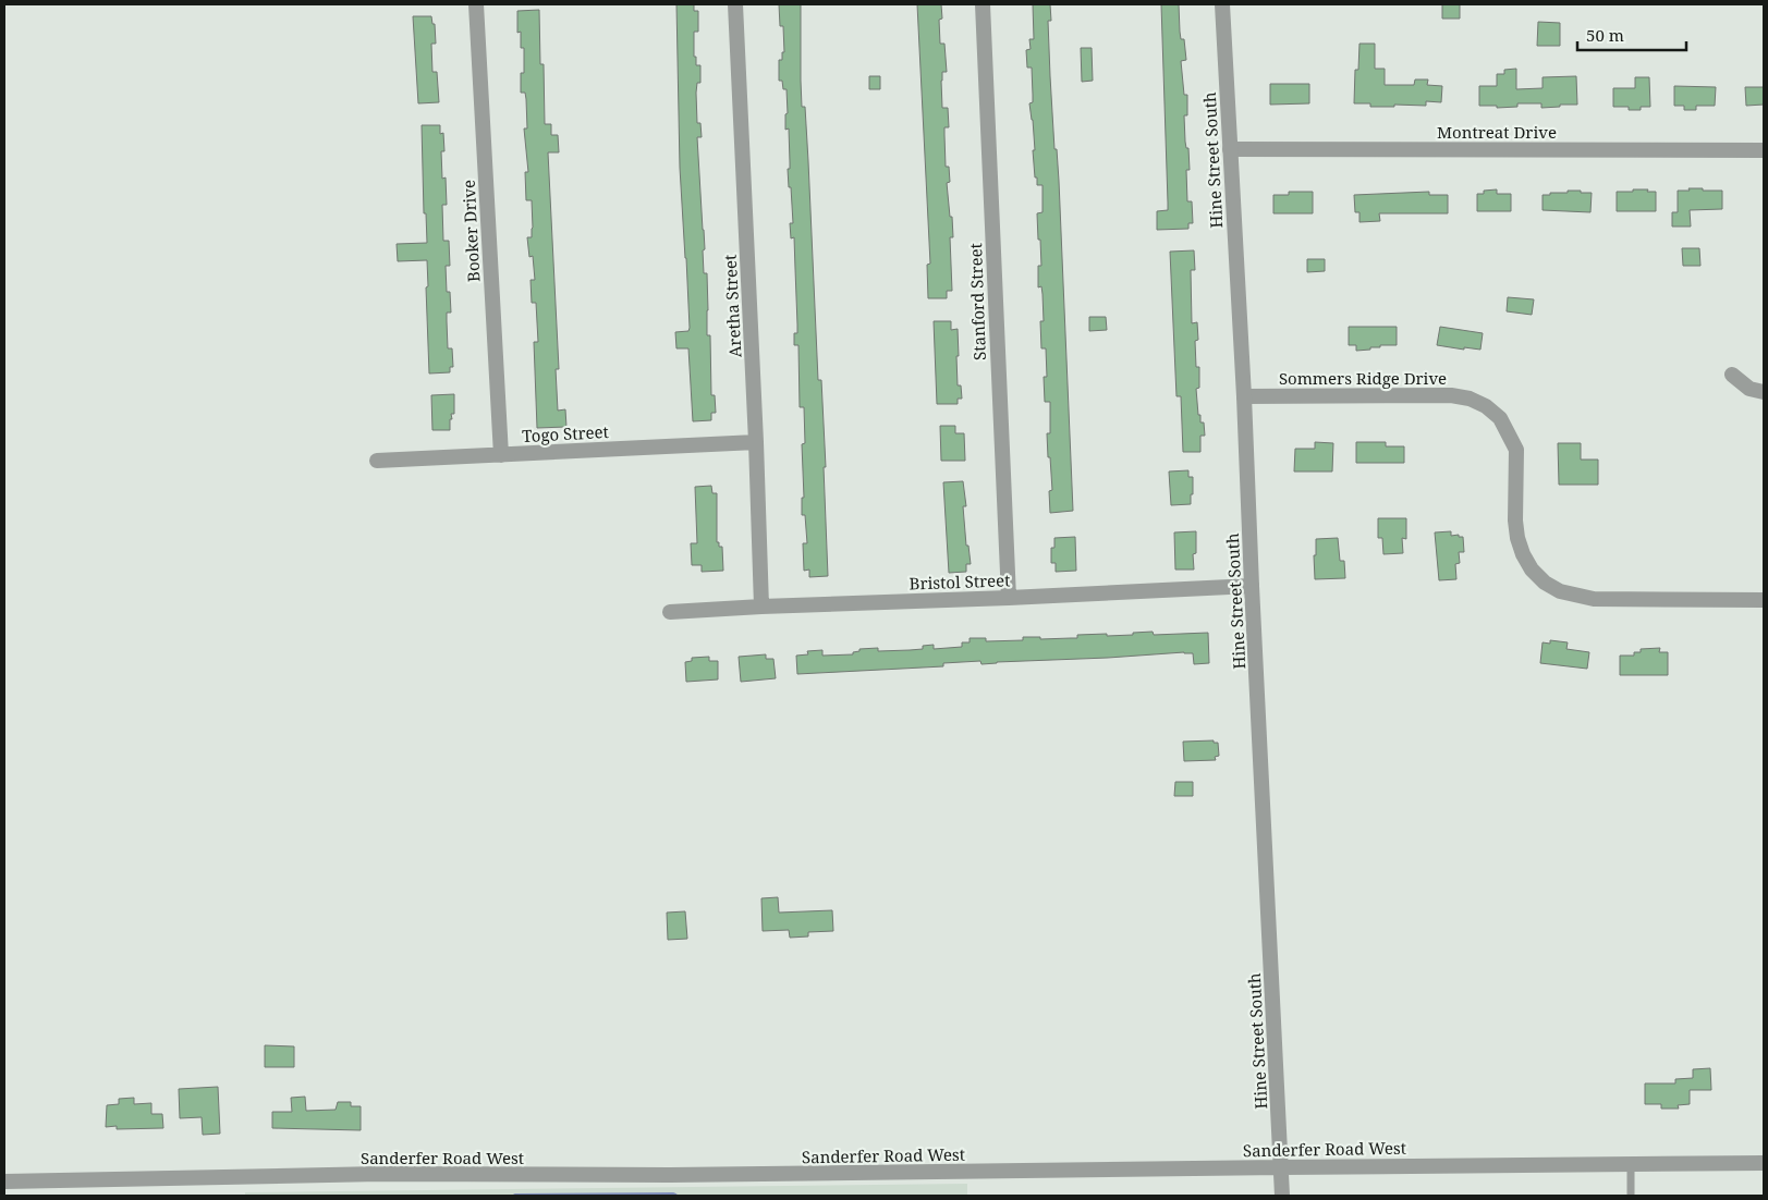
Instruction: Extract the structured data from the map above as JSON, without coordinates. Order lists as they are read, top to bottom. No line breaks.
{"streets":{"street":["Montreat Drive","Hine Street South","Booker Drive","Stanford Street","Aretha Street","Sommers Ridge Drive","Togo Street","Bristol Street","Sanderfer Road West"]},"crossings":[["Montreat Drive","Hine Street South"],["Hine Street South","Sommers Ridge Drive"],["Hine Street South","Bristol Street"],["Hine Street South","Sanderfer Road West"],["Booker Drive","Togo Street"],["Stanford Street","Bristol Street"],["Aretha Street","Togo Street"],["Aretha Street","Bristol Street"]],"scale_bar":"50 m"}
